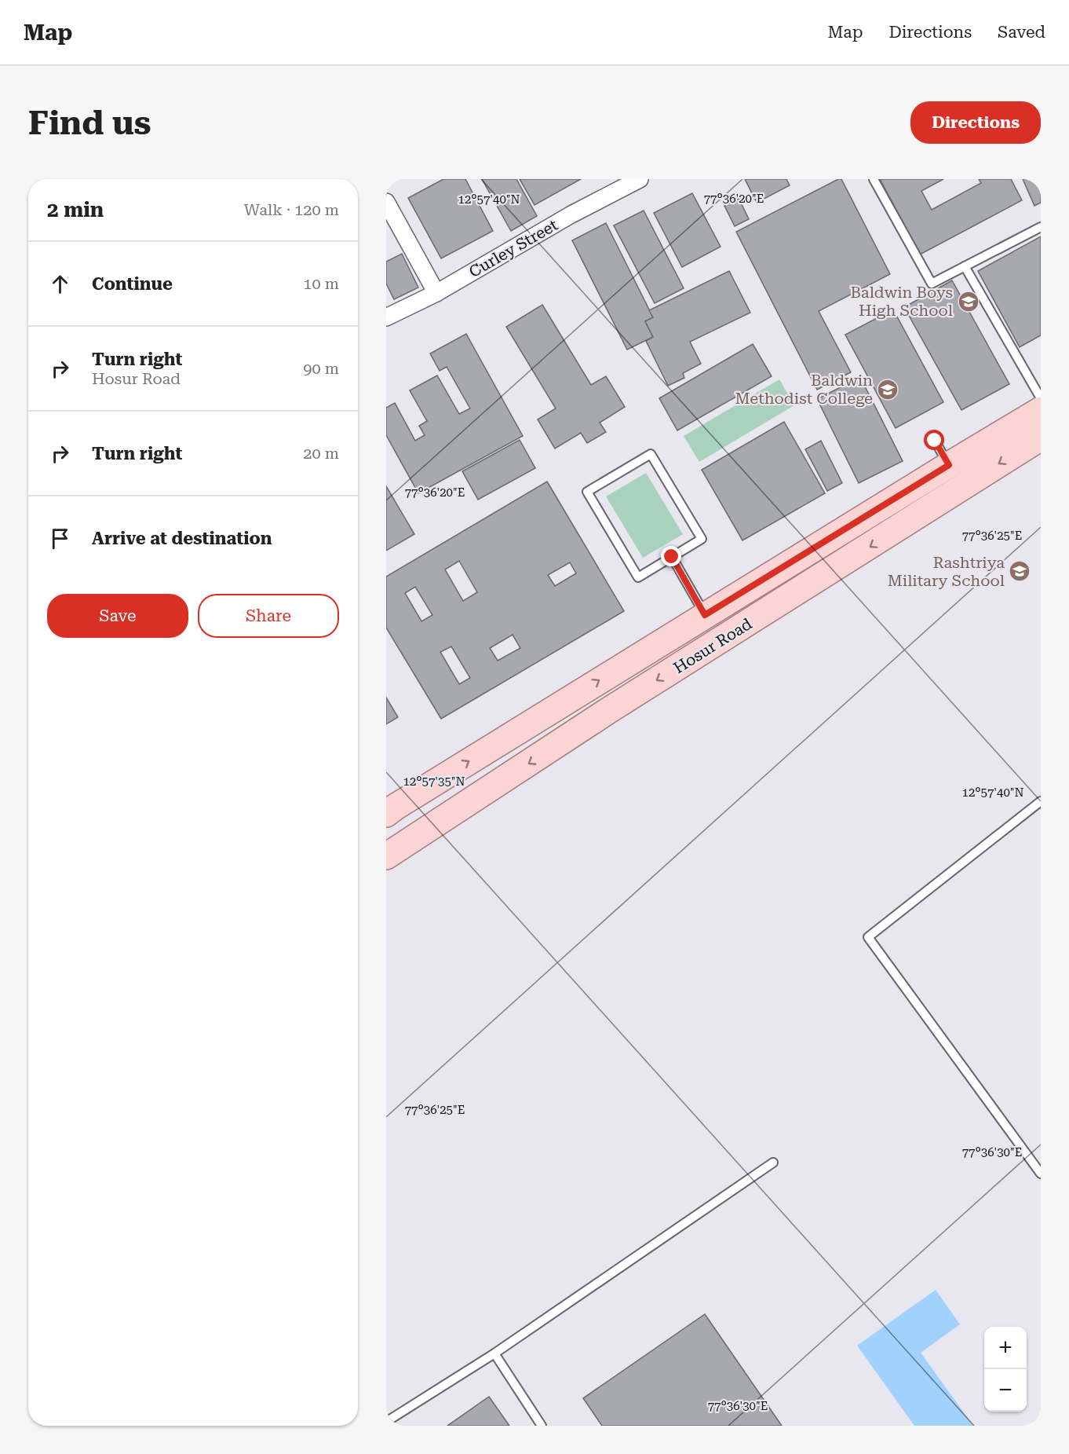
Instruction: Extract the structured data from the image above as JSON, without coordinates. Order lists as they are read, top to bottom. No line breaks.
{"streets":{"main road":["Hosur Road"],"street":["Curley Street"]},"places":{"school or university":["Baldwin Boys High School","Baldwin Methodist College","Rashtriya Military School"]},"page":{"header":"Map","nav":["Map","Directions","Saved"],"buttons":["Directions",["Save","Share"]],"title":"Find us","heading":["2 min","Walk · 120 m"],"list":[["Continue","10 m"],["Turn right","Hosur Road","90 m"],["Turn right","20 m"],"Arrive at destination"],"map_buttons":["+","−"]},"coordinates":["77°36'20\"E","12°57'40\"N","77°36'25\"E","12°57'35\"N","77°36'30\"E"]}
